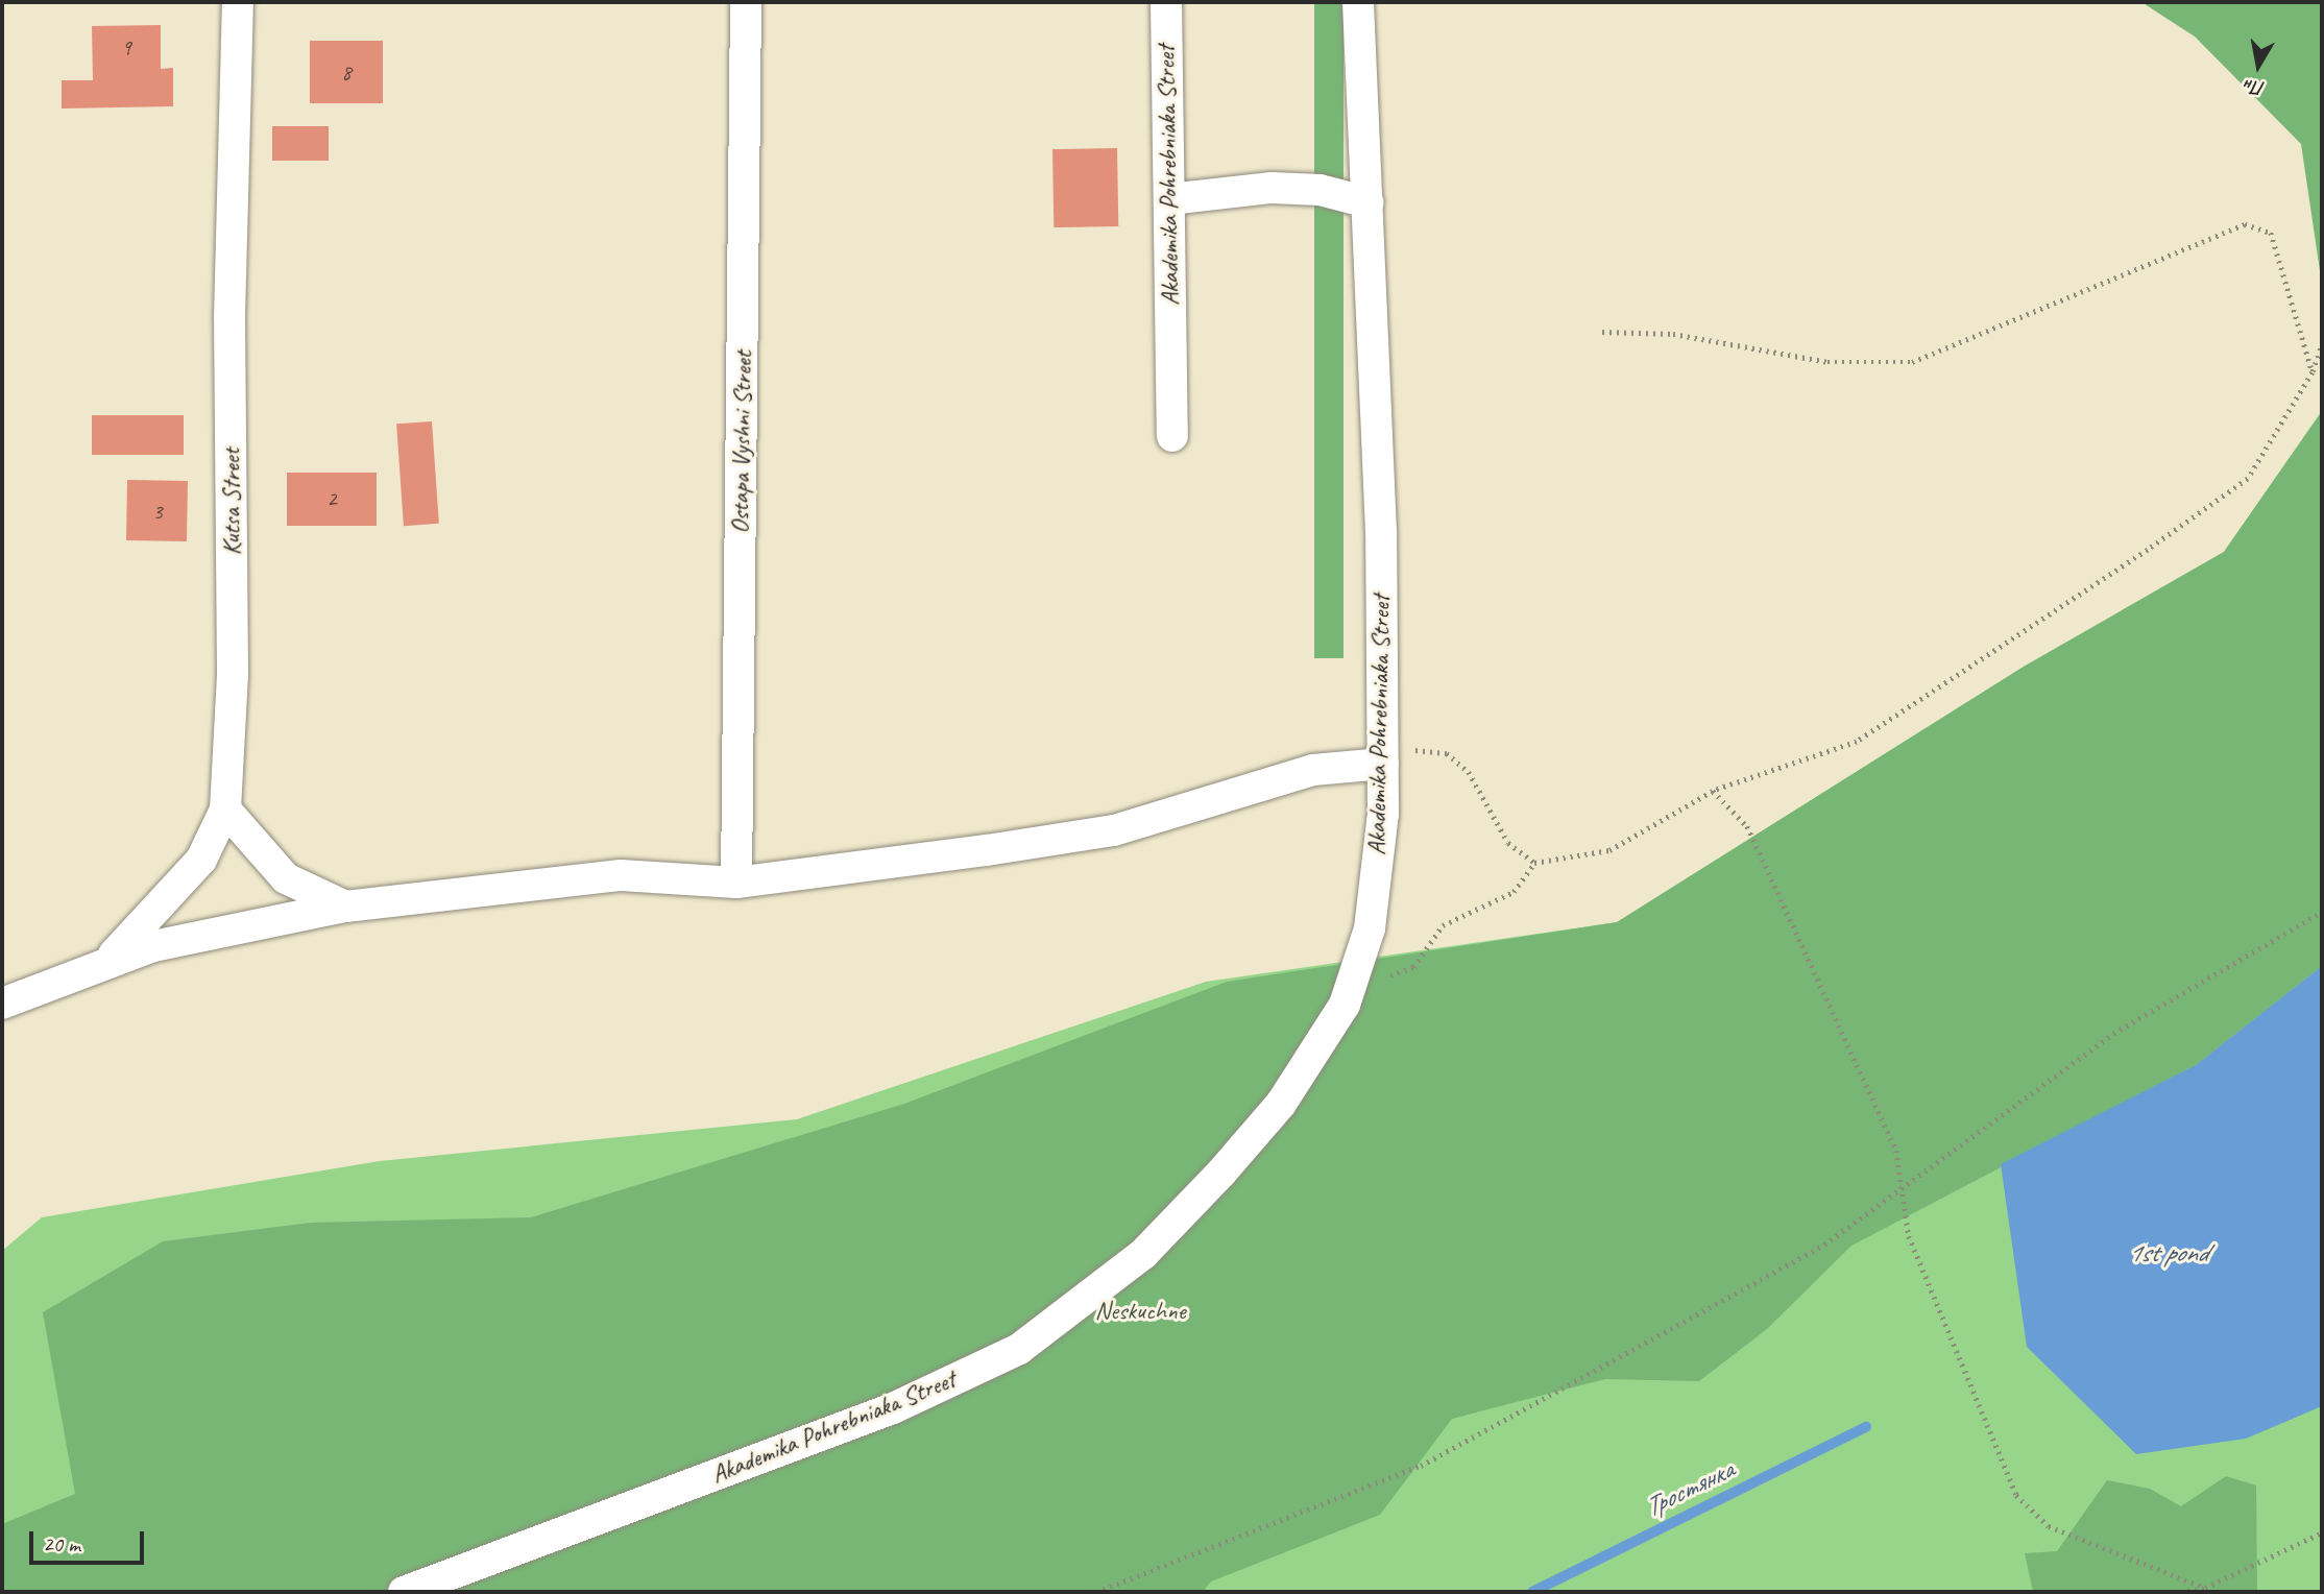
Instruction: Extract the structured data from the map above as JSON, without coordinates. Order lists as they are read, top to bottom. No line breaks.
{"streets":{"street":["Akademika Pohrebniaka Street","Ostapa Vyshni Street","Kutsa Street"]},"water":["1st pond","Тростянка"],"parks":["Neskuchne"],"house_numbers":["9","8","2","3"],"scale_bar":"20 m","north":"bottom"}
